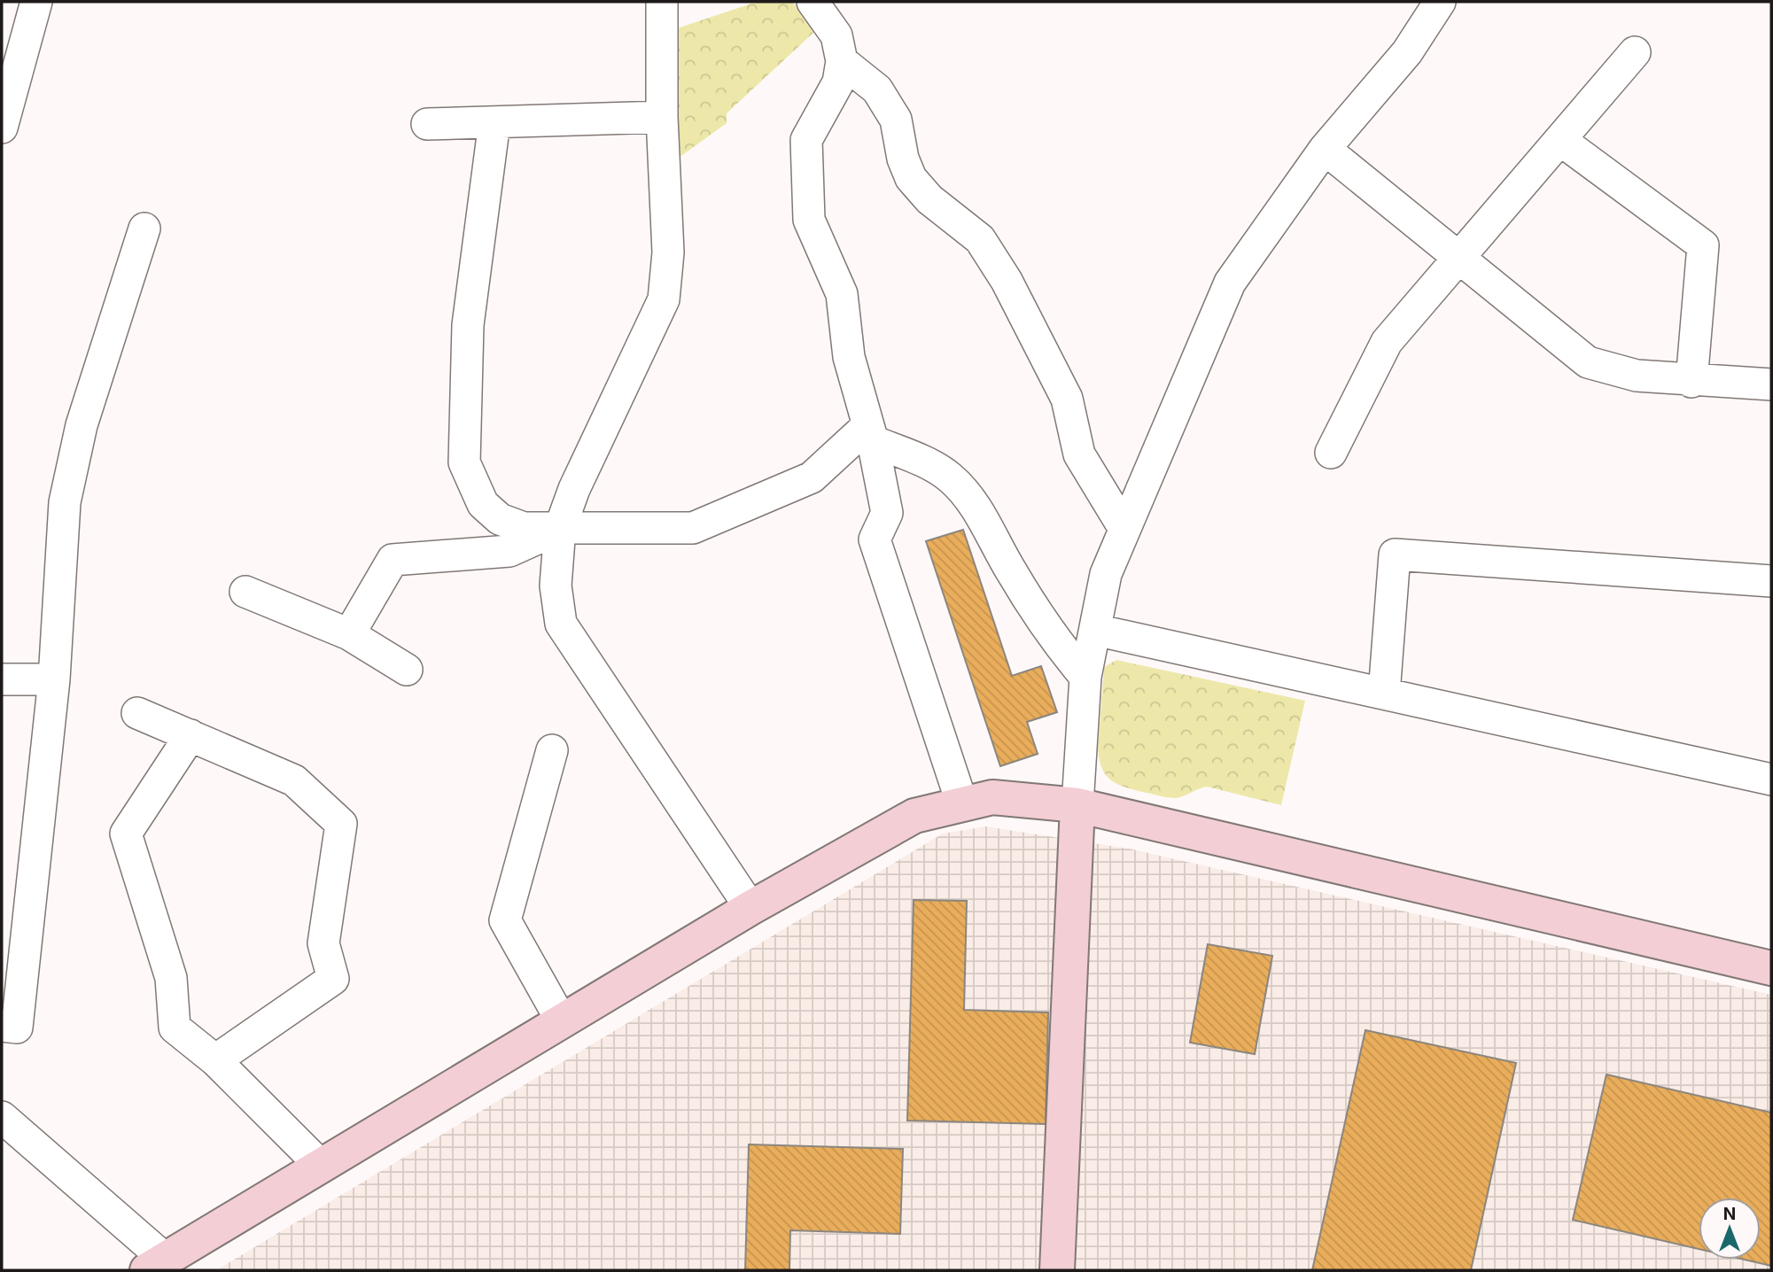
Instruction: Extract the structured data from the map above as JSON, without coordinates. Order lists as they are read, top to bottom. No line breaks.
{"north":"top"}
